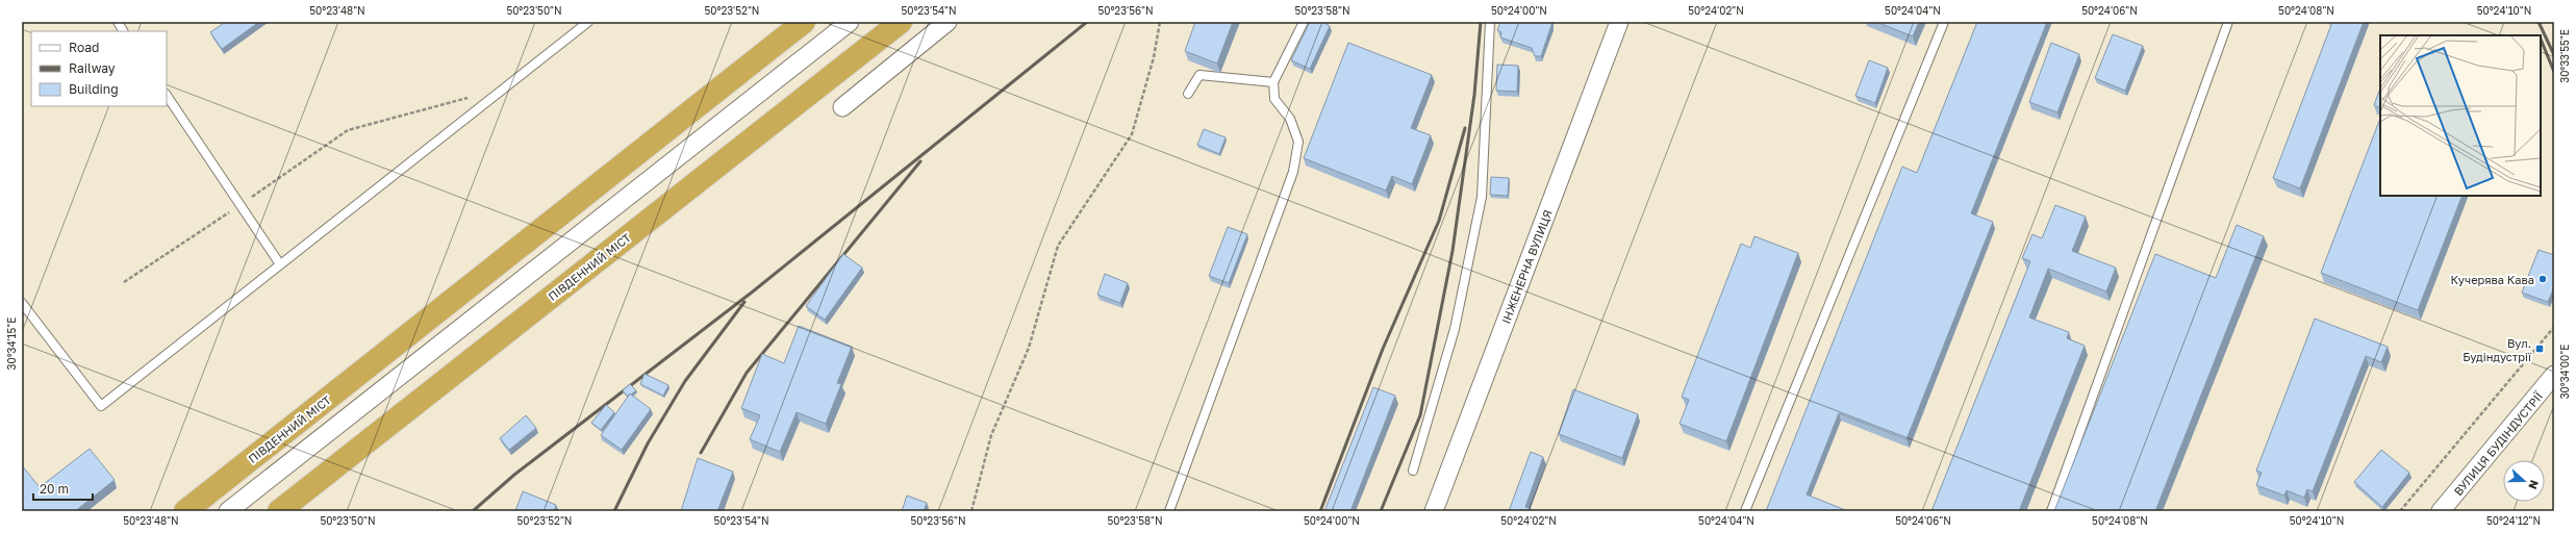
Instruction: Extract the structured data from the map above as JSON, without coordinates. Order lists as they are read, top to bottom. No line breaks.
{"streets":{"highway":["ПІВДЕННИЙ МІСТ"],"street":["ІНЖЕНЕРНА ВУЛИЦЯ","ВУЛИЦЯ БУДІНДУСТРІЇ"]},"places":{"other":["Кучерява Кава"],"transit":["Вул. Будіндустрії"]},"legend":["Road","Railway","Building"],"scale_bar":"20 m","north":"right","coordinates":["50°23'48\"N","50°23'50\"N","50°23'52\"N","50°23'54\"N","50°23'56\"N","50°23'58\"N","50°24'00\"N","50°24'02\"N","50°24'04\"N","50°24'06\"N","50°24'08\"N","50°24'10\"N","30°33'55\"E","30°34'15\"E","30°34'00\"E","50°24'12\"N"]}
